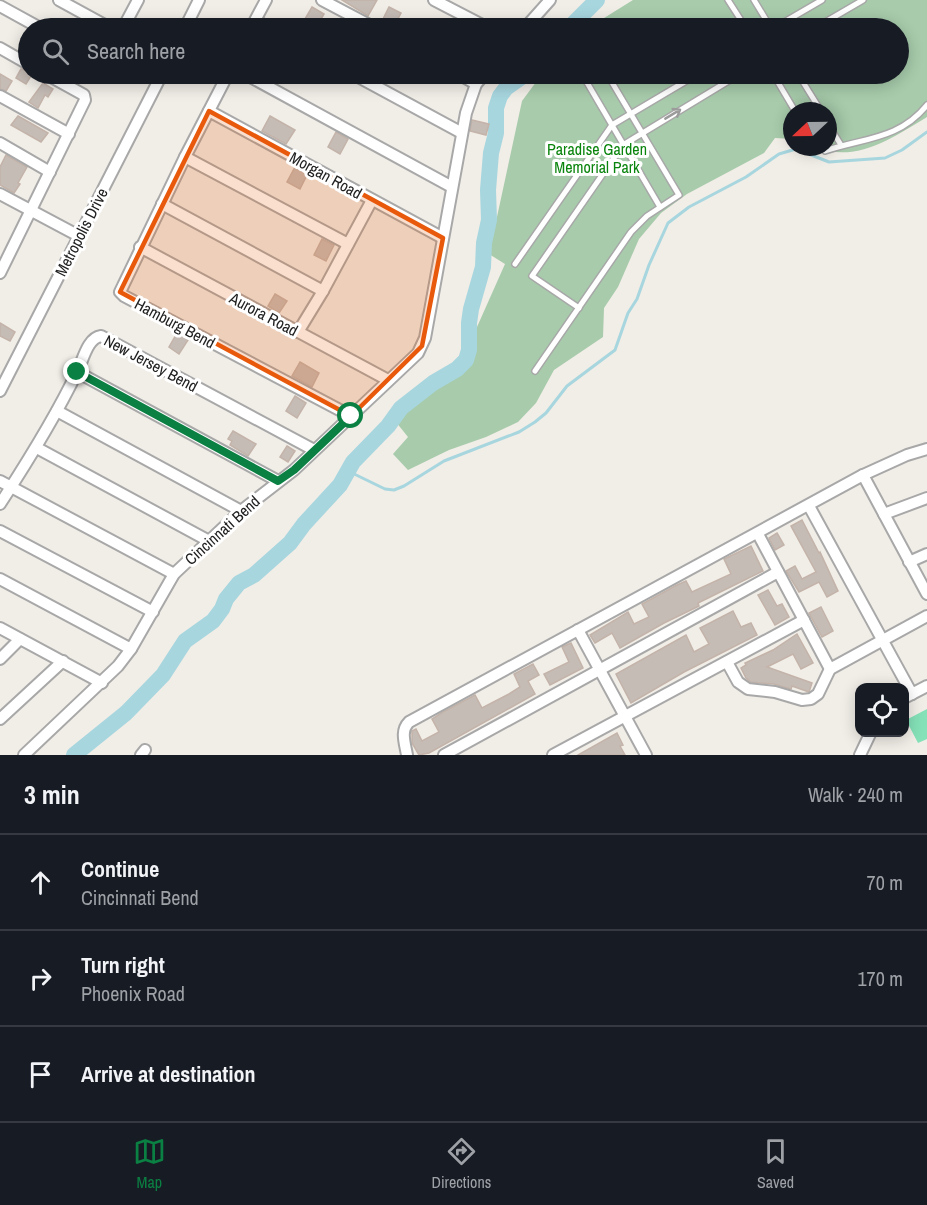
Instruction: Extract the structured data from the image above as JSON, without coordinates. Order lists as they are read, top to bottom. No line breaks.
{"streets":{"street":["Morgan Road","Metropolis Drive","Aurora Road","Hamburg Bend","New Jersey Bend","Cincinnati Bend"]},"crossings":[["Morgan Road","Hamburg Bend"],["Morgan Road","Cincinnati Bend"],["Aurora Road","Hamburg Bend"],["Aurora Road","Cincinnati Bend"],["Hamburg Bend","Cincinnati Bend"],["New Jersey Bend","Cincinnati Bend"]],"parks":["Paradise Garden Memorial Park"],"north":"left","page":{"search":"Search here","heading":["3 min","Walk · 240 m"],"list":[["Continue","Cincinnati Bend","70 m"],["Turn right","Phoenix Road","170 m"],"Arrive at destination"],"nav":["Map","Directions","Saved"]}}
